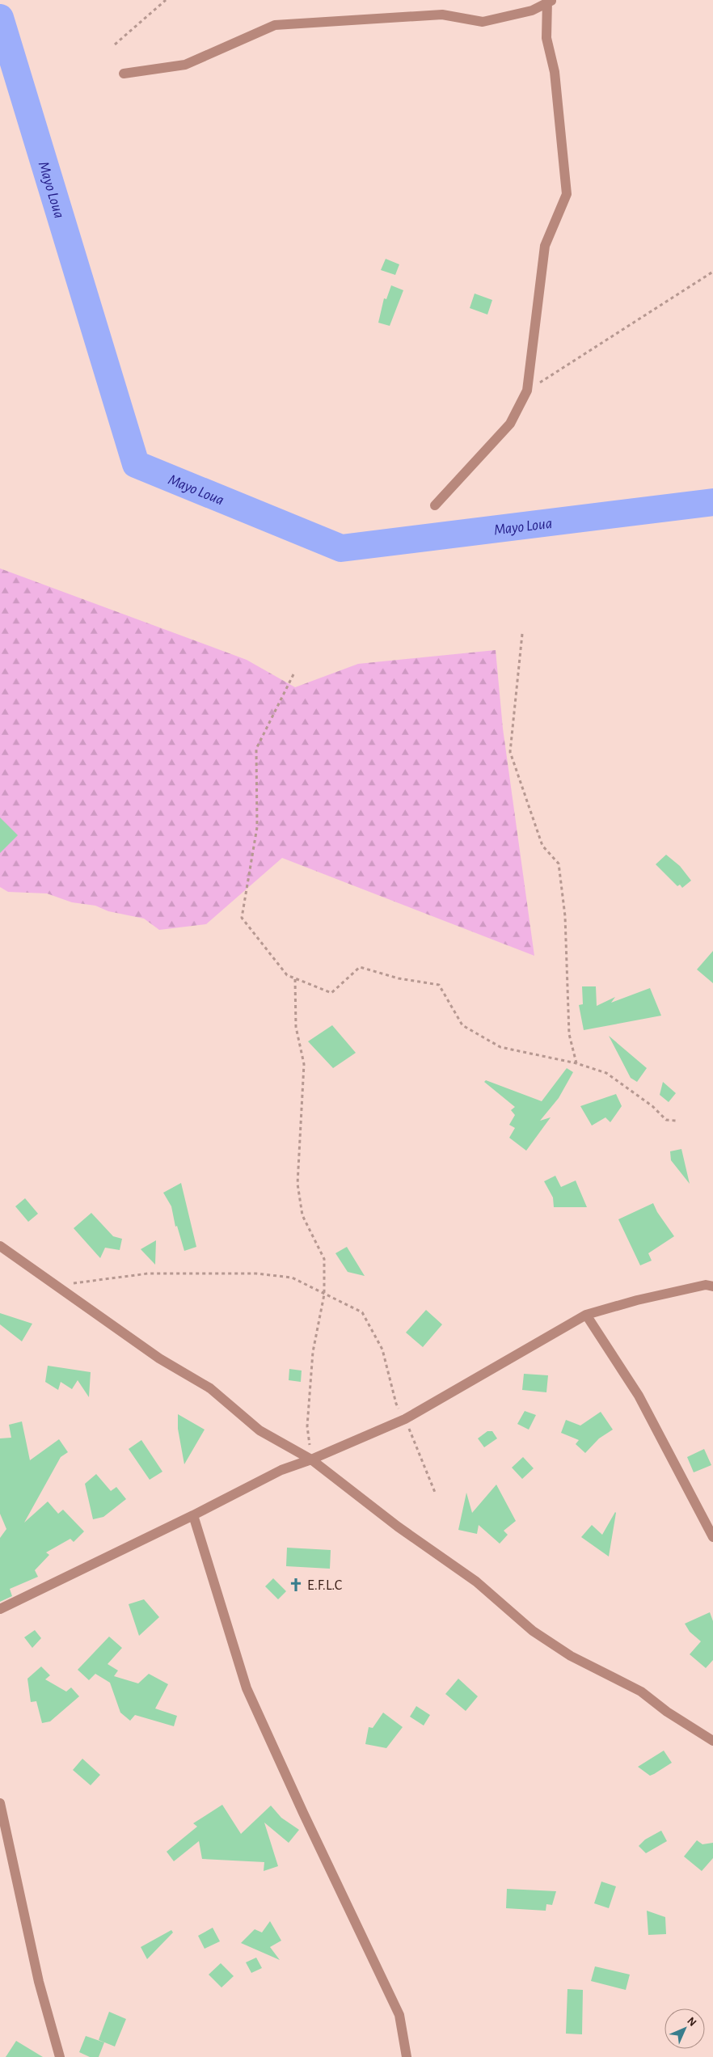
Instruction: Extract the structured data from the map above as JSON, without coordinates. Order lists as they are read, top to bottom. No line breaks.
{"water":["Mayo Loua"],"places":{"church":["E.F.L.C"]},"north":"top right"}
